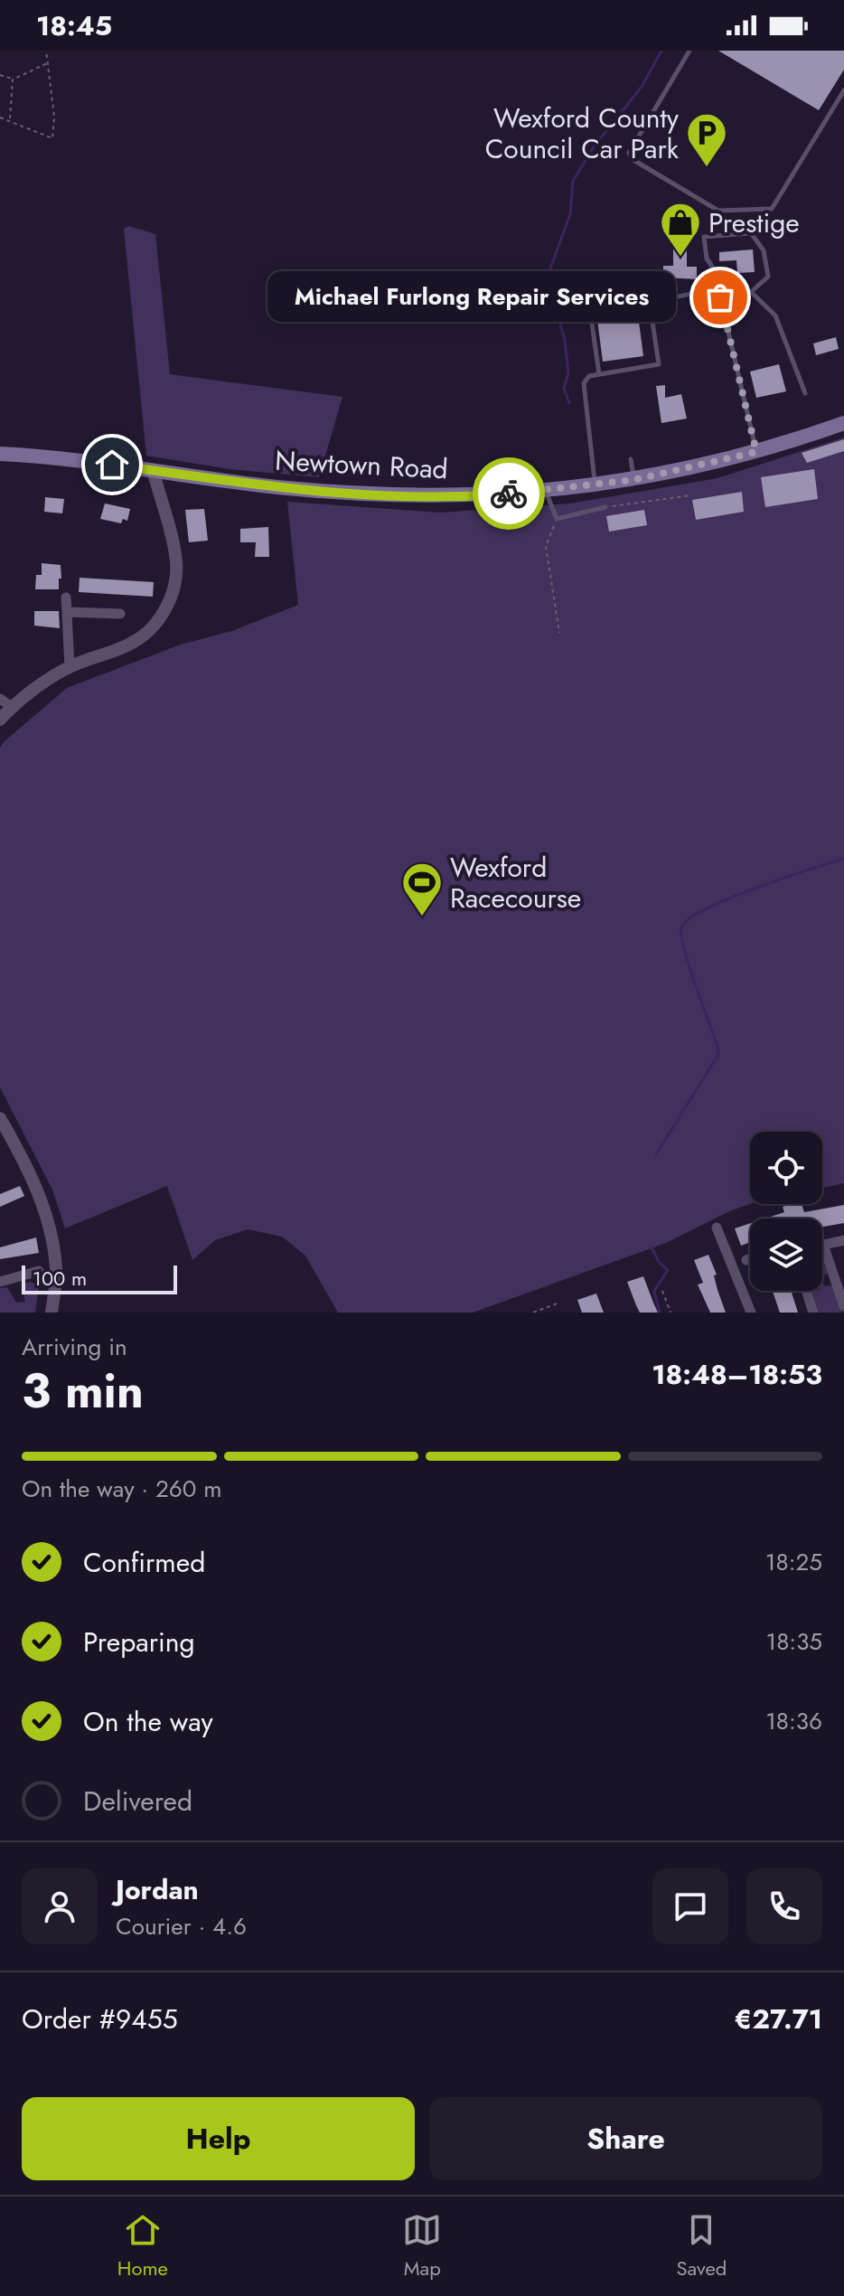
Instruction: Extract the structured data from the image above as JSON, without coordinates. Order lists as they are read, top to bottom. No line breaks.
{"streets":{"main road":["Newtown Road"]},"places":{"parking":["Wexford County Council Car Park"],"shop":["Prestige"],"other":["Michael Furlong Repair Services"],"sports":["Wexford Racecourse"]},"scale_bar":"100 m","page":{"status":"18:45","bubble":"Michael Furlong Repair Services","scale":"100 m","heading":["3 min","Arriving in","18:48–18:53"],"panel":["Jordan","Courier · 4.6","Order #9455","€27.71"],"bar":"On the way · 260 m","list":[["Confirmed","18:25"],["Preparing","18:35"],["On the way","18:36"],"Delivered"],"buttons":["Help","Share"],"tabs":["Home","Map","Saved"]}}
